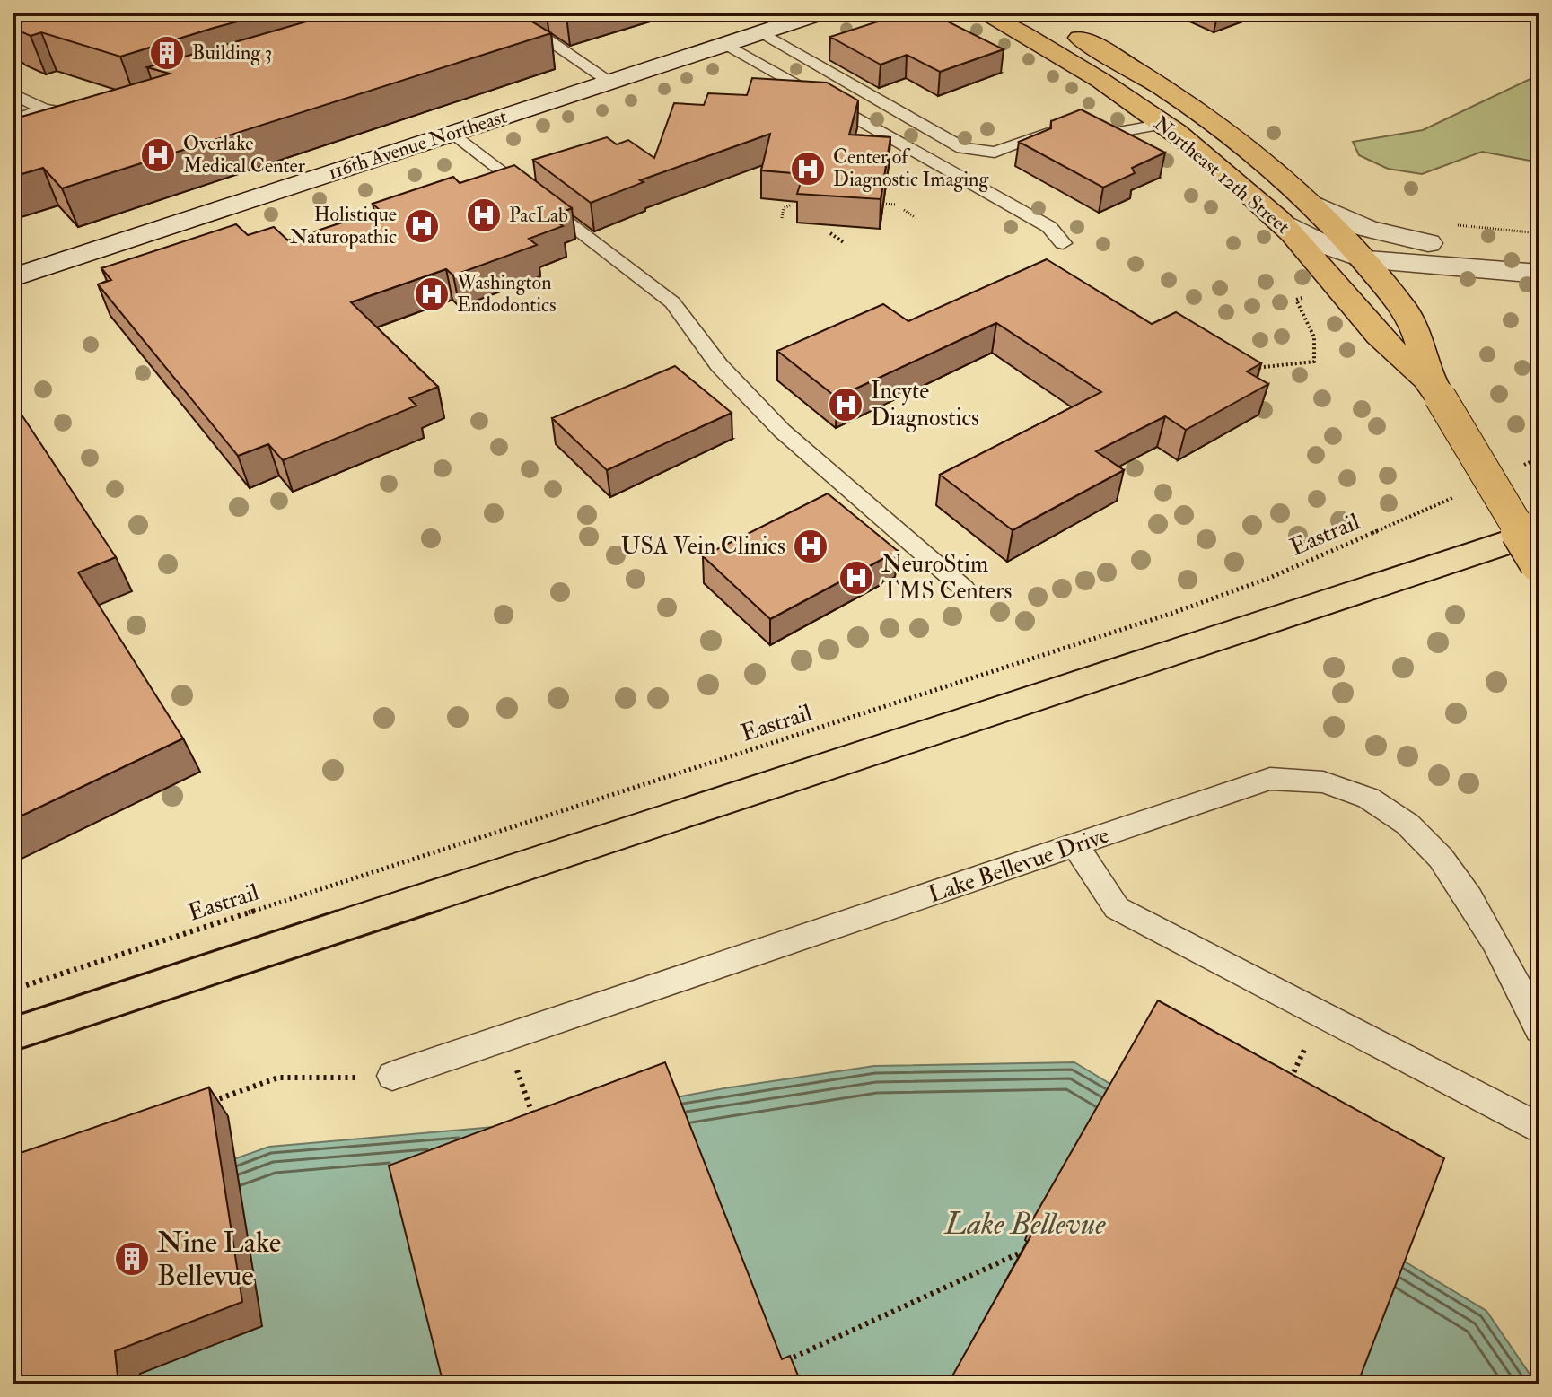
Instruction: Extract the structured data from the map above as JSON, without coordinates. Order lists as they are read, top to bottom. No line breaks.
{"streets":{"main road":["116th Avenue Northeast","Northeast 12th Street"],"lane":["Lake Bellevue Drive"],"path":["Eastrail"]},"water":["Lake Bellevue"],"places":{"building":["Building 3","Nine Lake Bellevue"],"hospital":["Overlake Medical Center","Center of Diagnostic Imaging","PacLab","Holistique Naturopathic","Washington Endodontics","Incyte Diagnostics","USA Vein Clinics","NeuroStim TMS Centers"]}}
